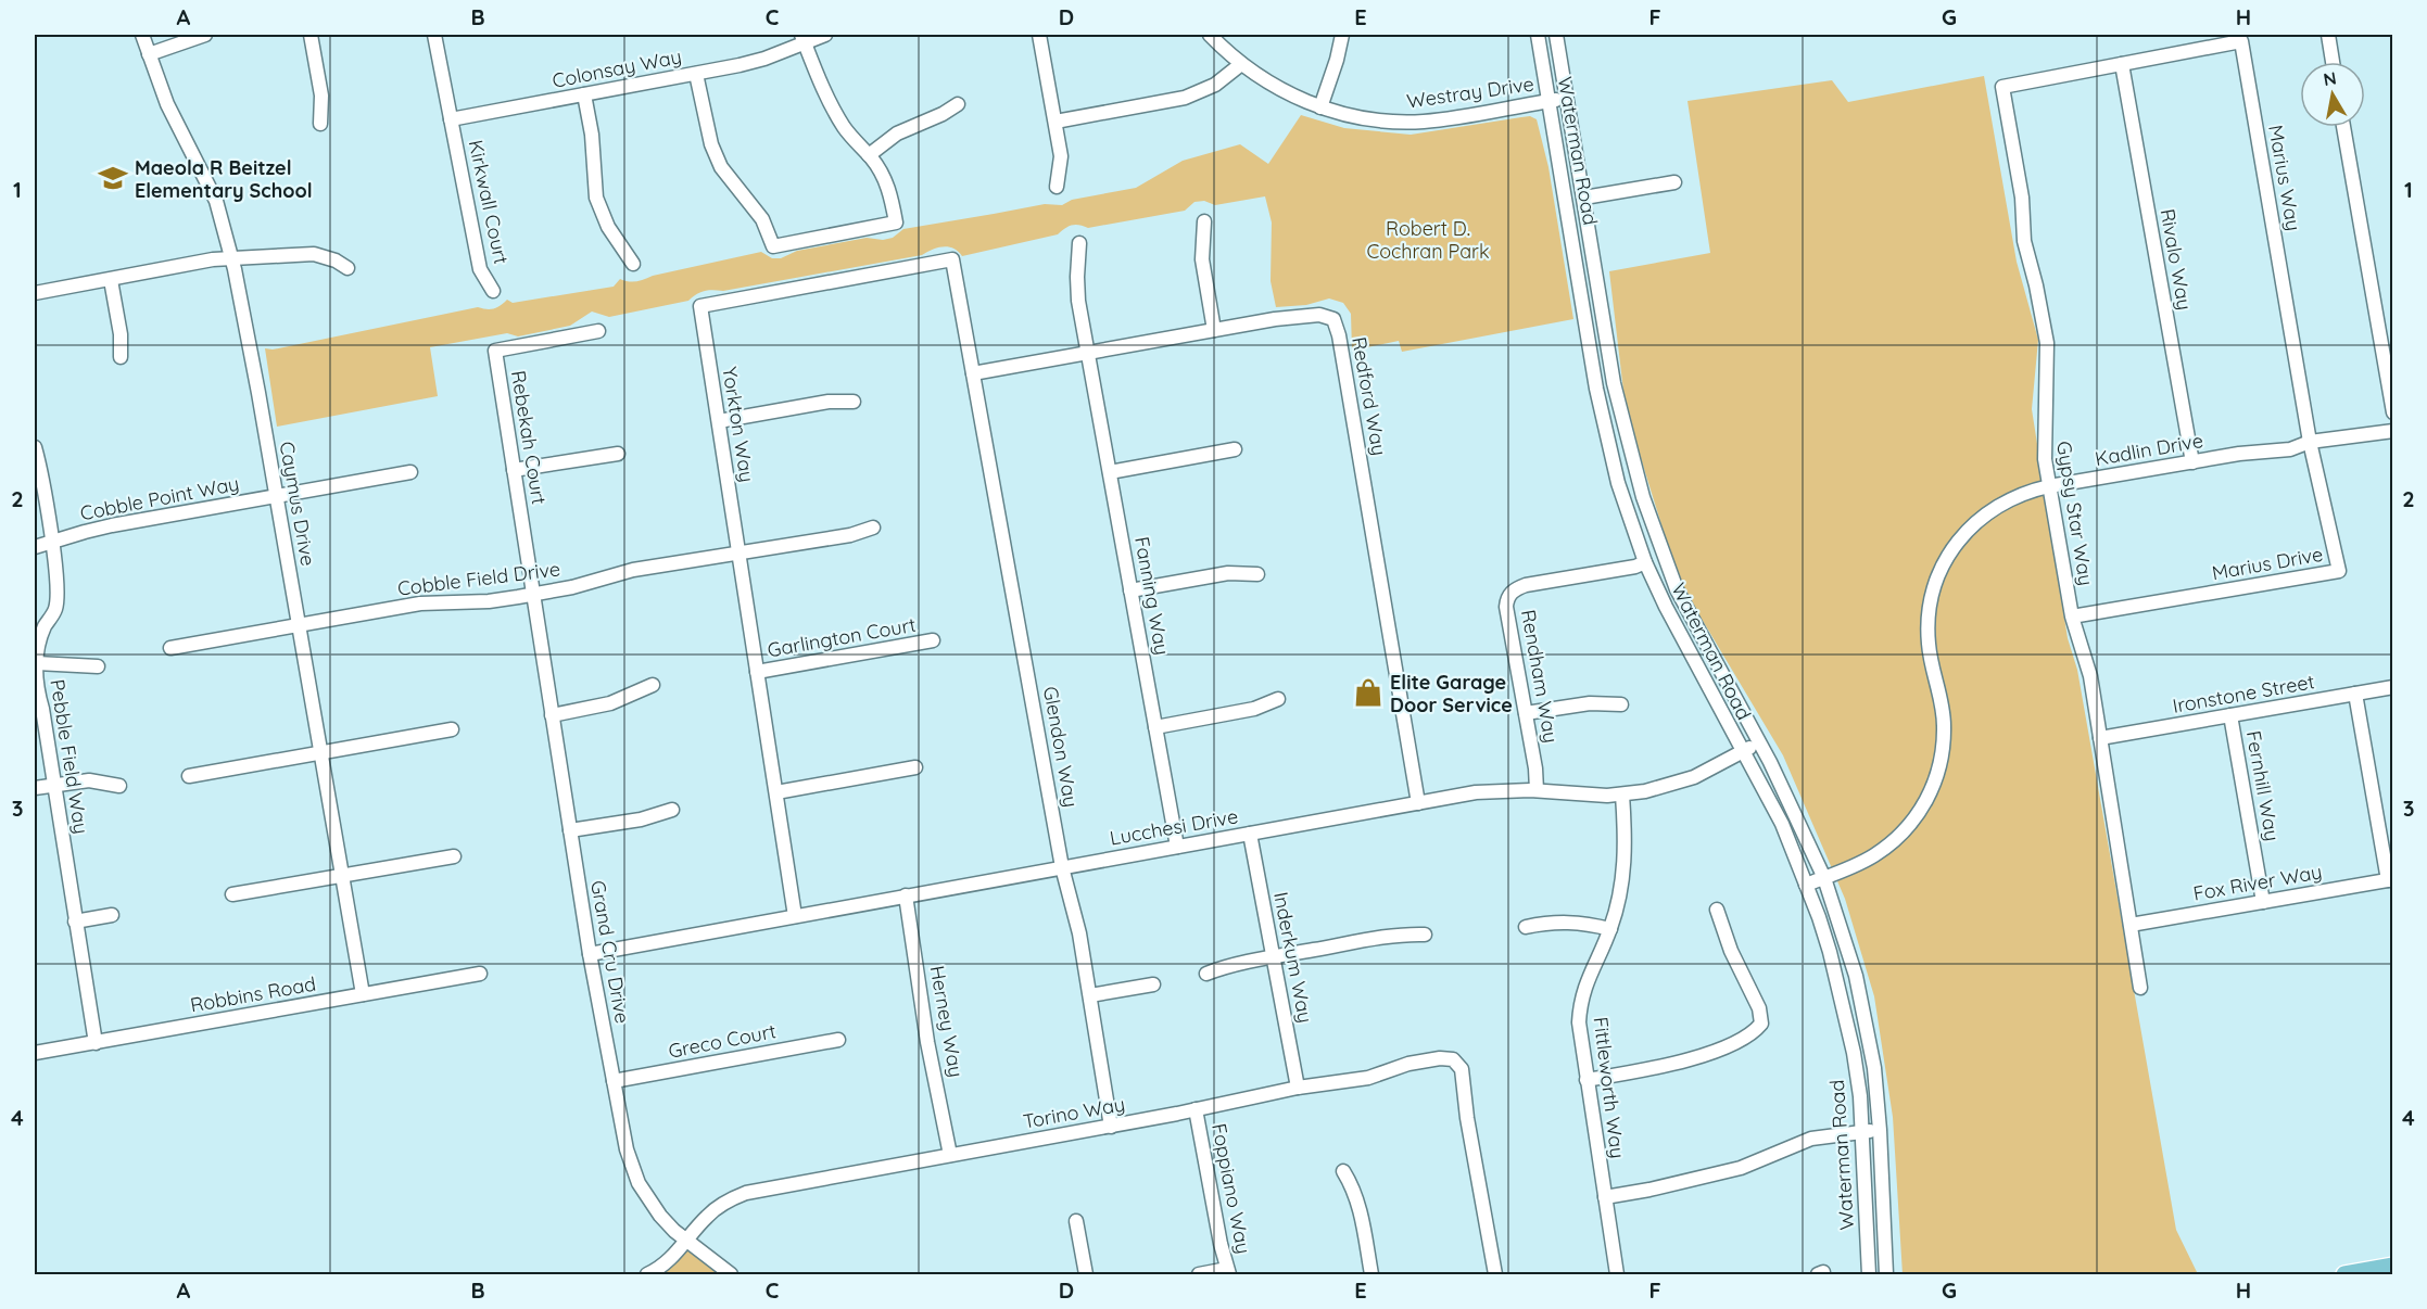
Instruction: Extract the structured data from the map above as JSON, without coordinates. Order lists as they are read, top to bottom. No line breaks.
{"streets":{"street":["Colonsay Way","Westray Drive","Waterman Road","Marius Way","Kirkwall Court","Rivalo Way","Redford Way","Yorkton Way","Rebekah Court","Kadlin Drive","Cobble Point Way","Caymus Drive","Gypsy Star Way","Marius Drive","Cobble Field Drive","Fanning Way","Garlington Court","Rendham Way","Ironstone Street","Glendon Way","Pebble Field Way","Fernhill Way","Lucchesi Drive","Fox River Way","Grand Cru Drive","Inderkum Way","Robbins Road","Herney Way","Greco Court","Fittleworth Way","Torino Way","Foppiano Way"]},"crossings":[["Colonsay Way","Kirkwall Court"],["Westray Drive","Waterman Road"],["Waterman Road","Kadlin Drive"],["Waterman Road","Rendham Way"],["Waterman Road","Lucchesi Drive"],["Marius Way","Rivalo Way"],["Marius Way","Kadlin Drive"],["Marius Way","Gypsy Star Way"],["Marius Way","Marius Drive"],["Rivalo Way","Kadlin Drive"],["Rivalo Way","Gypsy Star Way"],["Redford Way","Yorkton Way"],["Redford Way","Fanning Way"],["Redford Way","Glendon Way"],["Redford Way","Lucchesi Drive"],["Yorkton Way","Cobble Field Drive"],["Yorkton Way","Garlington Court"],["Yorkton Way","Glendon Way"],["Yorkton Way","Lucchesi Drive"],["Rebekah Court","Cobble Field Drive"],["Rebekah Court","Grand Cru Drive"],["Kadlin Drive","Gypsy Star Way"],["Kadlin Drive","Marius Drive"],["Cobble Point Way","Caymus Drive"],["Cobble Point Way","Pebble Field Way"],["Caymus Drive","Cobble Field Drive"],["Caymus Drive","Robbins Road"],["Gypsy Star Way","Marius Drive"],["Gypsy Star Way","Ironstone Street"],["Gypsy Star Way","Fox River Way"],["Cobble Field Drive","Grand Cru Drive"],["Fanning Way","Lucchesi Drive"],["Rendham Way","Lucchesi Drive"],["Ironstone Street","Fernhill Way"],["Glendon Way","Lucchesi Drive"],["Glendon Way","Torino Way"],["Pebble Field Way","Robbins Road"],["Fernhill Way","Fox River Way"],["Lucchesi Drive","Grand Cru Drive"],["Lucchesi Drive","Inderkum Way"],["Lucchesi Drive","Herney Way"],["Lucchesi Drive","Fittleworth Way"],["Grand Cru Drive","Greco Court"],["Grand Cru Drive","Torino Way"],["Inderkum Way","Torino Way"],["Herney Way","Torino Way"],["Torino Way","Foppiano Way"]],"parks":["Robert D. Cochran Park"],"places":{"school or university":["Maeola R Beitzel Elementary School"],"shop":["Elite Garage Door Service"]},"north":"top","grid":{"columns":["A","B","C","D","E","F","G","H"],"rows":["1","2","3","4"]}}
